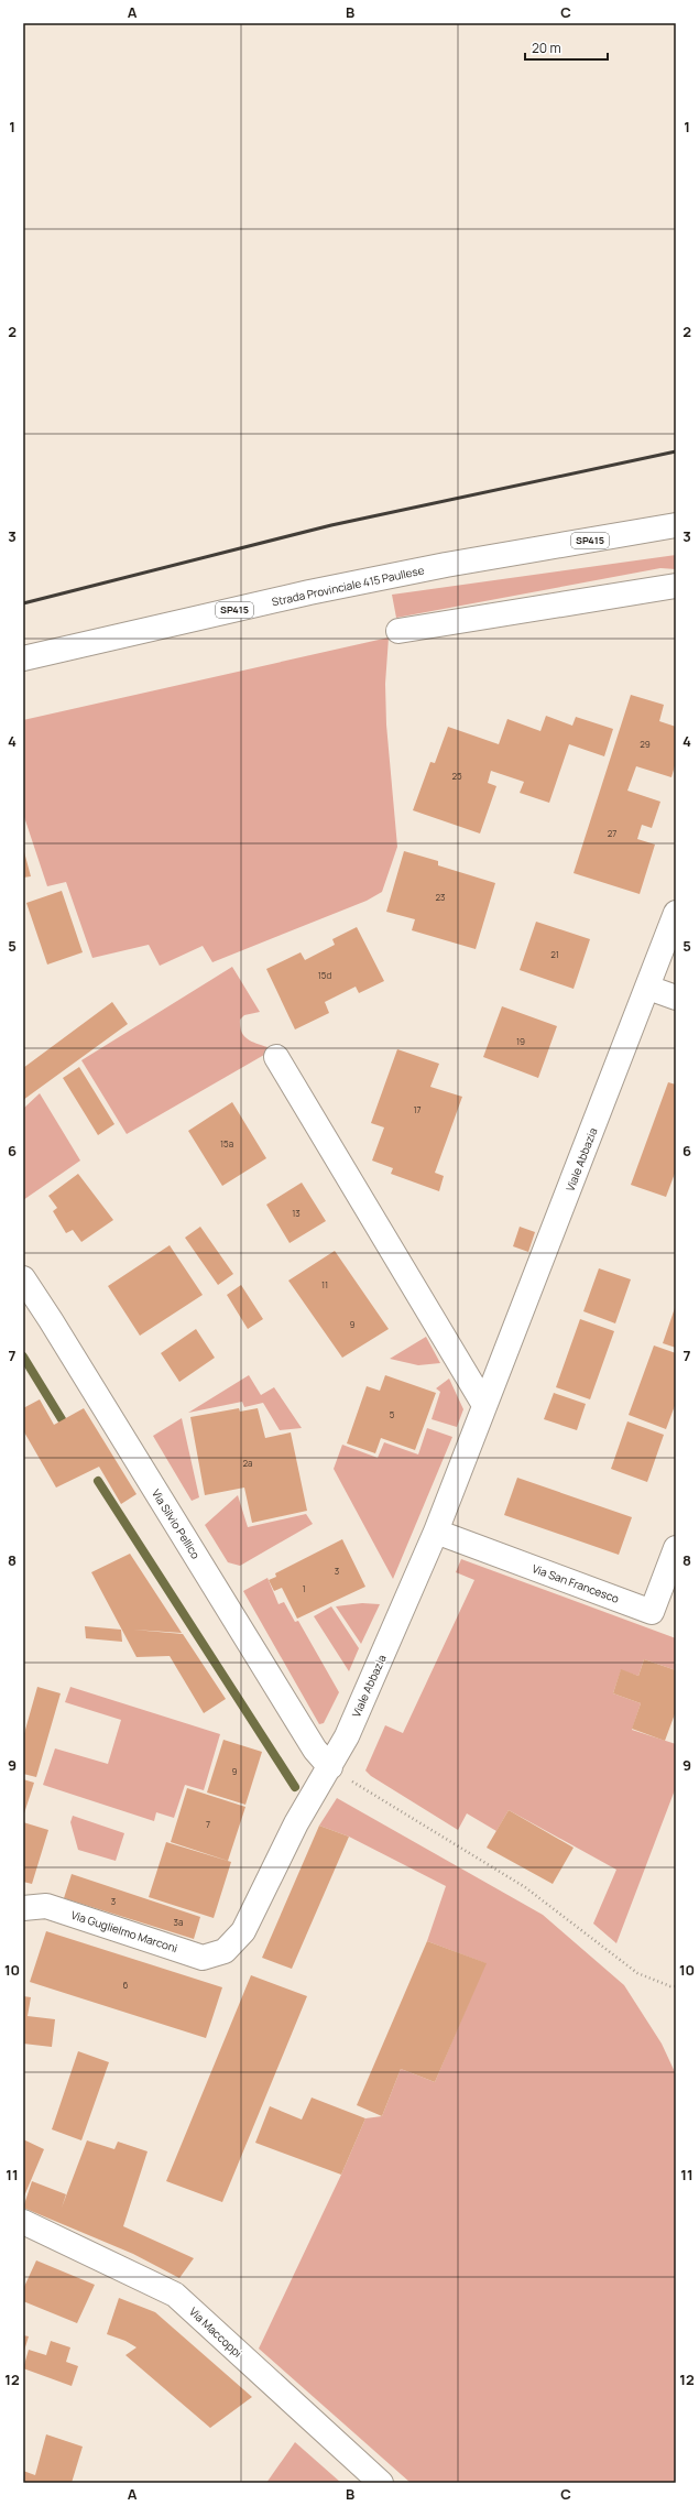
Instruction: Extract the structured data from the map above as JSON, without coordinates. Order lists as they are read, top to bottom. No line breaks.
{"streets":{"street":["SP415","Strada Provinciale 415 Paullese","Viale Abbazia","Via Silvio Pellico","Via San Francesco","Via Guglielmo Marconi","Via Maccoppi"]},"crossings":[["Viale Abbazia","Via Silvio Pellico"],["Viale Abbazia","Via San Francesco"],["Viale Abbazia","Via Guglielmo Marconi"]],"house_numbers":["29","25","27","23","21","15d","19","17","15a","13","11","9","5","2a","3","1","9","7","3","3a","6"],"scale_bar":"20 m","grid":{"columns":["A","B","C"],"rows":["1","2","3","4","5","6","7","8","9","10","11","12"]}}
